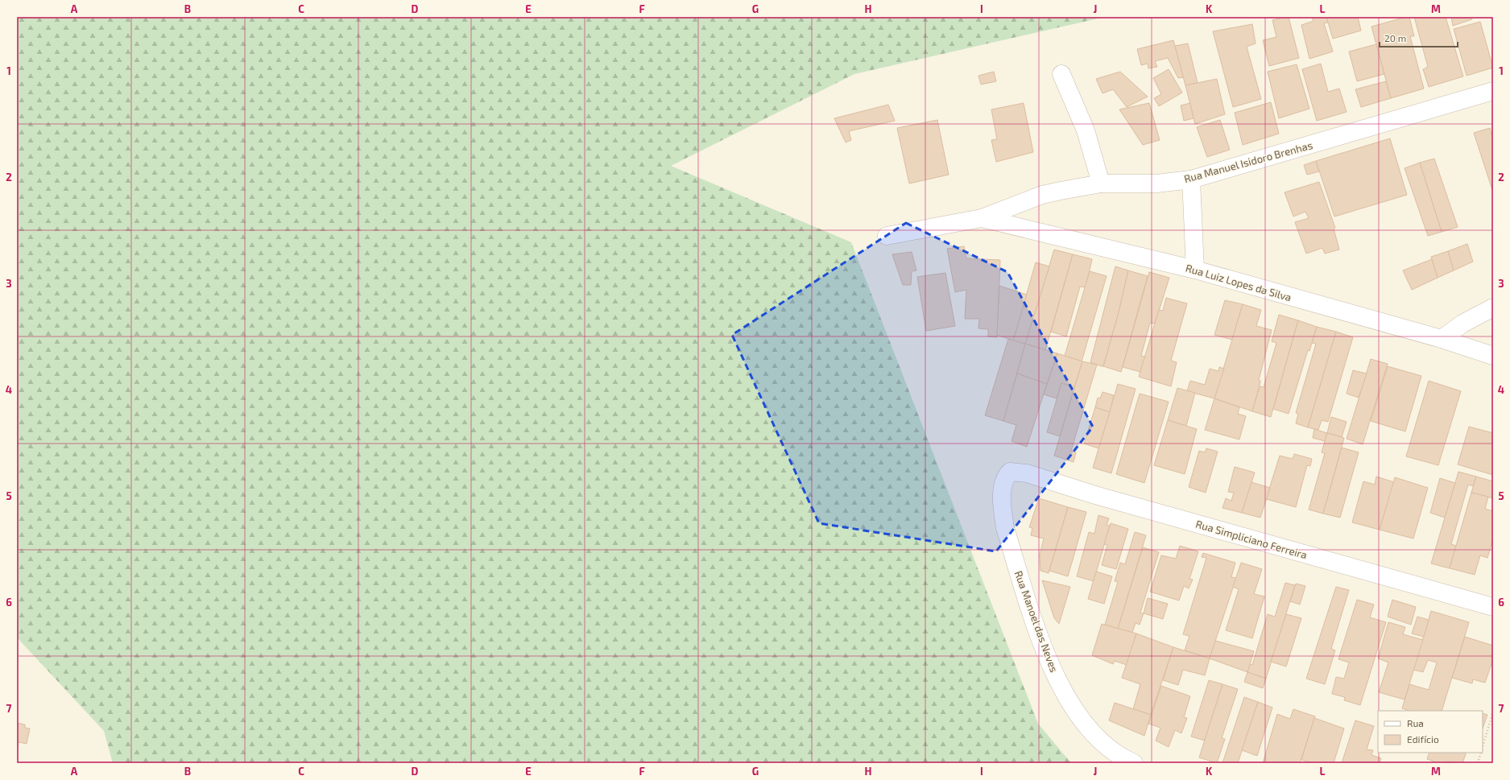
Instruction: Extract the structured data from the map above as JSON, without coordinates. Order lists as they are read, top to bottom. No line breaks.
{"streets":{"street":["Rua Manuel Isidoro Brenhas","Rua Luiz Lopes da Silva","Rua Simpliciano Ferreira","Rua Manoel das Neves"]},"crossings":[["Rua Manuel Isidoro Brenhas","Rua Luiz Lopes da Silva"],["Rua Simpliciano Ferreira","Rua Manoel das Neves"]],"legend":["Rua","Edifício"],"scale_bar":"20 m","grid":{"columns":["A","B","C","D","E","F","G","H","I","J","K","L","M"],"rows":["1","2","3","4","5","6","7"]}}
